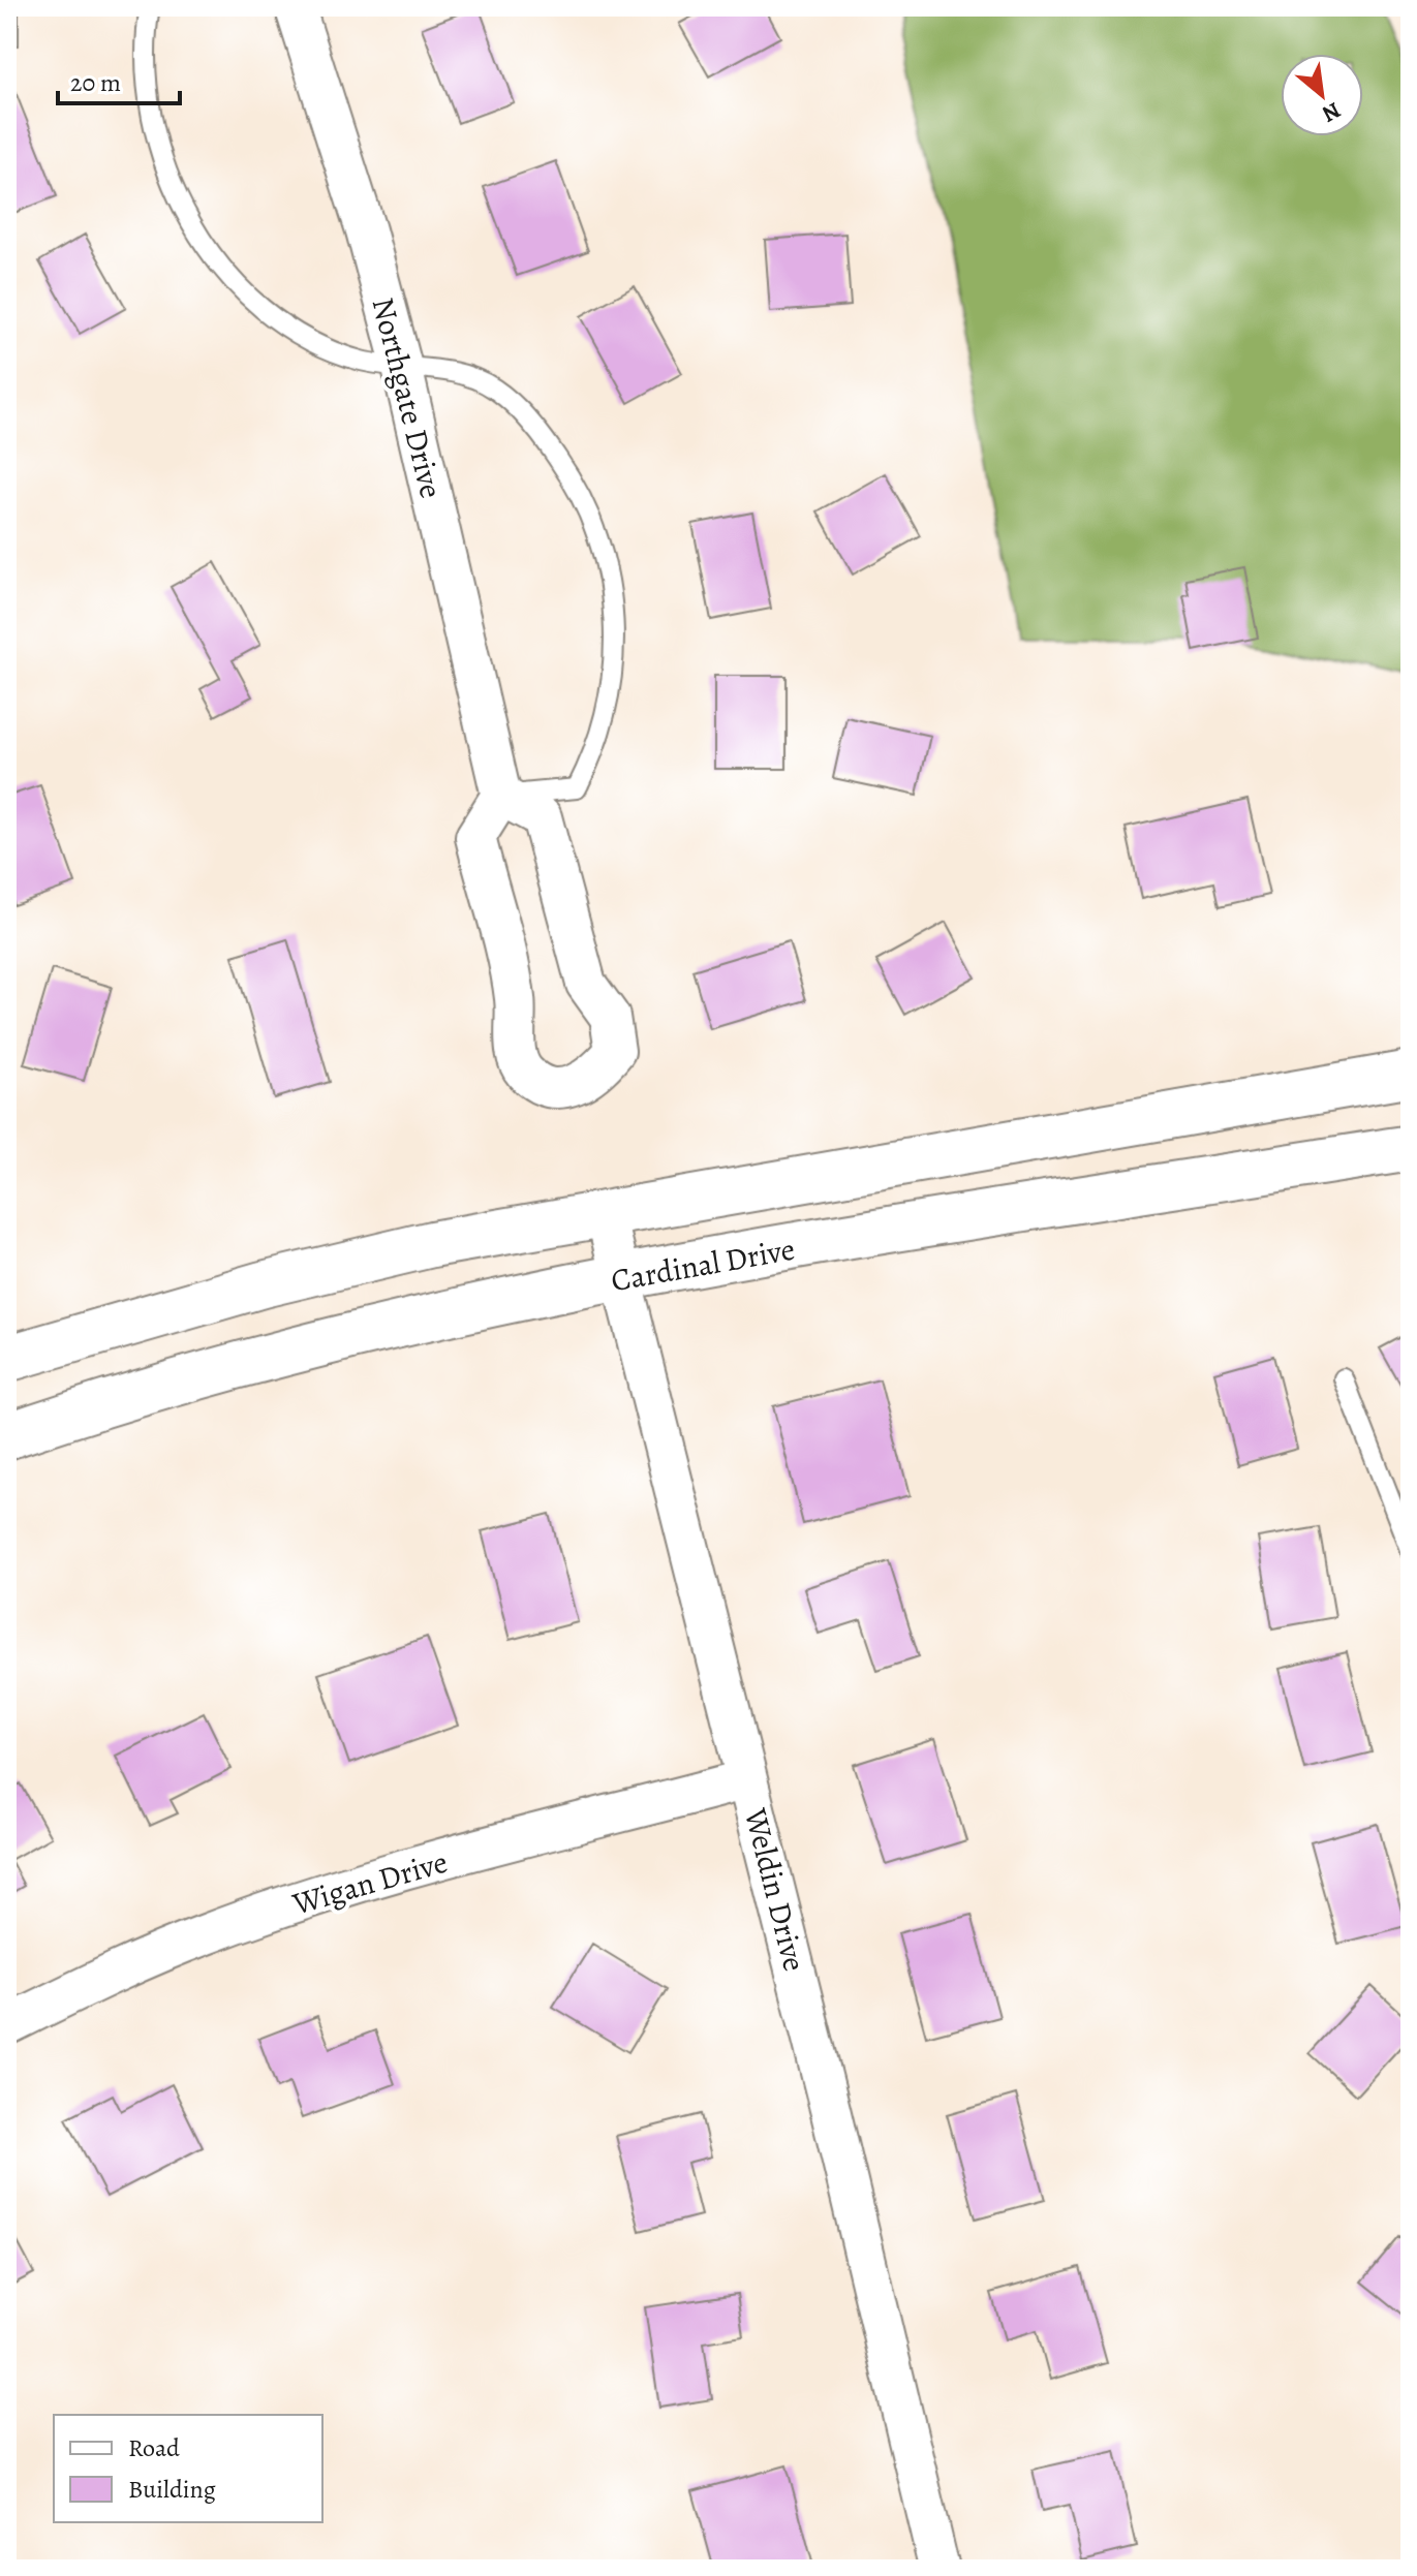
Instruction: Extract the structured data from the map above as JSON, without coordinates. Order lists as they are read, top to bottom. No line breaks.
{"streets":{"main road":["Cardinal Drive"],"street":["Northgate Drive","Wigan Drive","Weldin Drive"]},"crossings":[["Cardinal Drive","Weldin Drive"],["Wigan Drive","Weldin Drive"]],"legend":["Road","Building"],"scale_bar":"20 m","north":"bottom right"}
